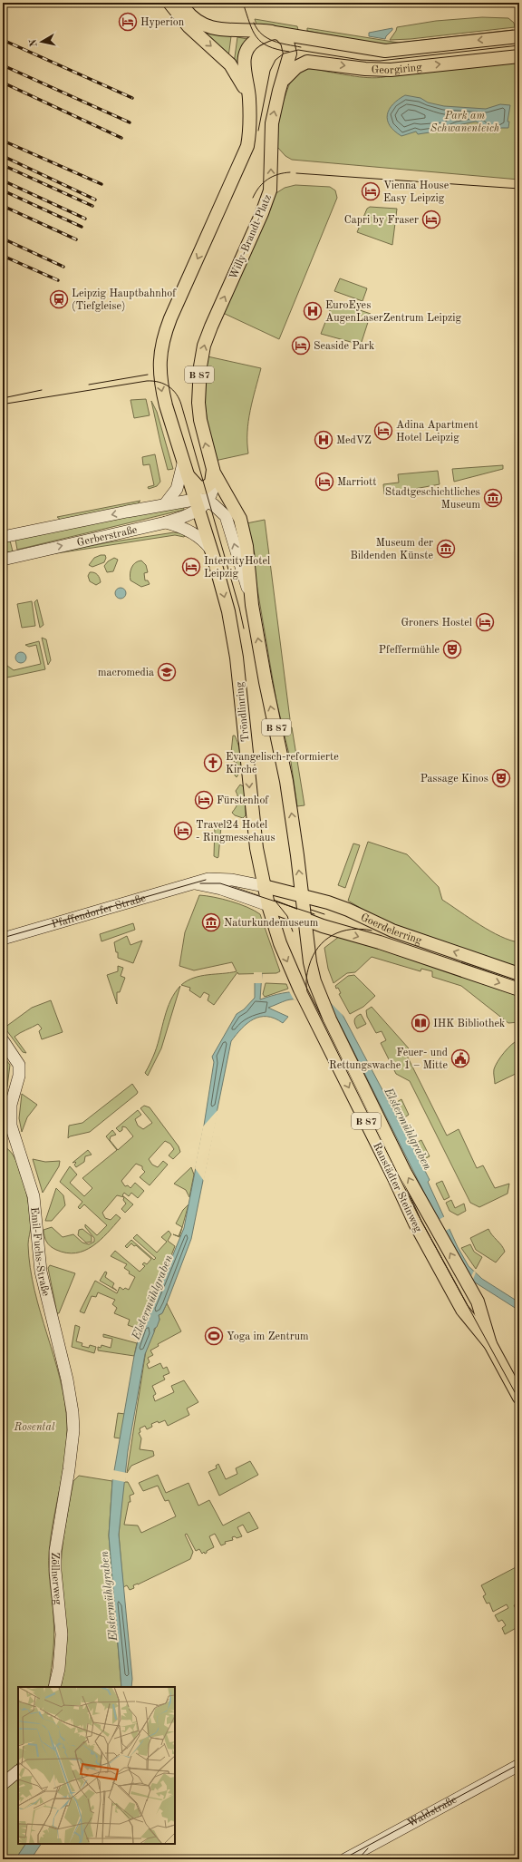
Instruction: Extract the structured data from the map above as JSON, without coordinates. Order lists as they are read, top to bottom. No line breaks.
{"streets":{"main road":["Georgiring","Willy-Brandt-Platz","B 87","Gerberstraße","Tröndlinring","Pfaffendorfer Straße","Goerdelerring","Ranstädter Steinweg","Emil-Fuchs-Straße","Zöllnerweg","Waldstraße"]},"crossings":[["Georgiring","Willy-Brandt-Platz"],["Willy-Brandt-Platz","B 87"],["Willy-Brandt-Platz","Gerberstraße"],["Willy-Brandt-Platz","Tröndlinring"],["B 87","Gerberstraße"],["B 87","Tröndlinring"],["B 87","Goerdelerring"],["B 87","Ranstädter Steinweg"],["Gerberstraße","Tröndlinring"],["Tröndlinring","Pfaffendorfer Straße"],["Tröndlinring","Goerdelerring"],["Tröndlinring","Ranstädter Steinweg"],["Pfaffendorfer Straße","Goerdelerring"],["Pfaffendorfer Straße","Ranstädter Steinweg"],["Goerdelerring","Ranstädter Steinweg"],["Emil-Fuchs-Straße","Zöllnerweg"]],"water":["Elstermühlgraben"],"parks":["Park am Schwanenteich","Rosental"],"places":{"hotel":["Hyperion","Vienna House Easy Leipzig","Capri by Fraser","Seaside Park","Adina Apartment Hotel Leipzig","Marriott","IntercityHotel Leipzig","Groners Hostel","Fürstenhof","Travel24 Hotel - Ringmessehaus"],"station":["Leipzig Hauptbahnhof (Tiefgleise)"],"hospital":["EuroEyes AugenLaserZentrum Leipzig","MedVZ"],"museum":["Stadtgeschichtliches Museum","Museum der Bildenden Künste","Naturkundemuseum"],"theatre":["Pfeffermühle","Passage Kinos"],"school or university":["macromedia"],"church":["Evangelisch-reformierte Kirche"],"library":["IHK Bibliothek"],"public building":["Feuer- und Rettungswache 1 – Mitte"],"sports":["Yoga im Zentrum"]},"north":"left"}
